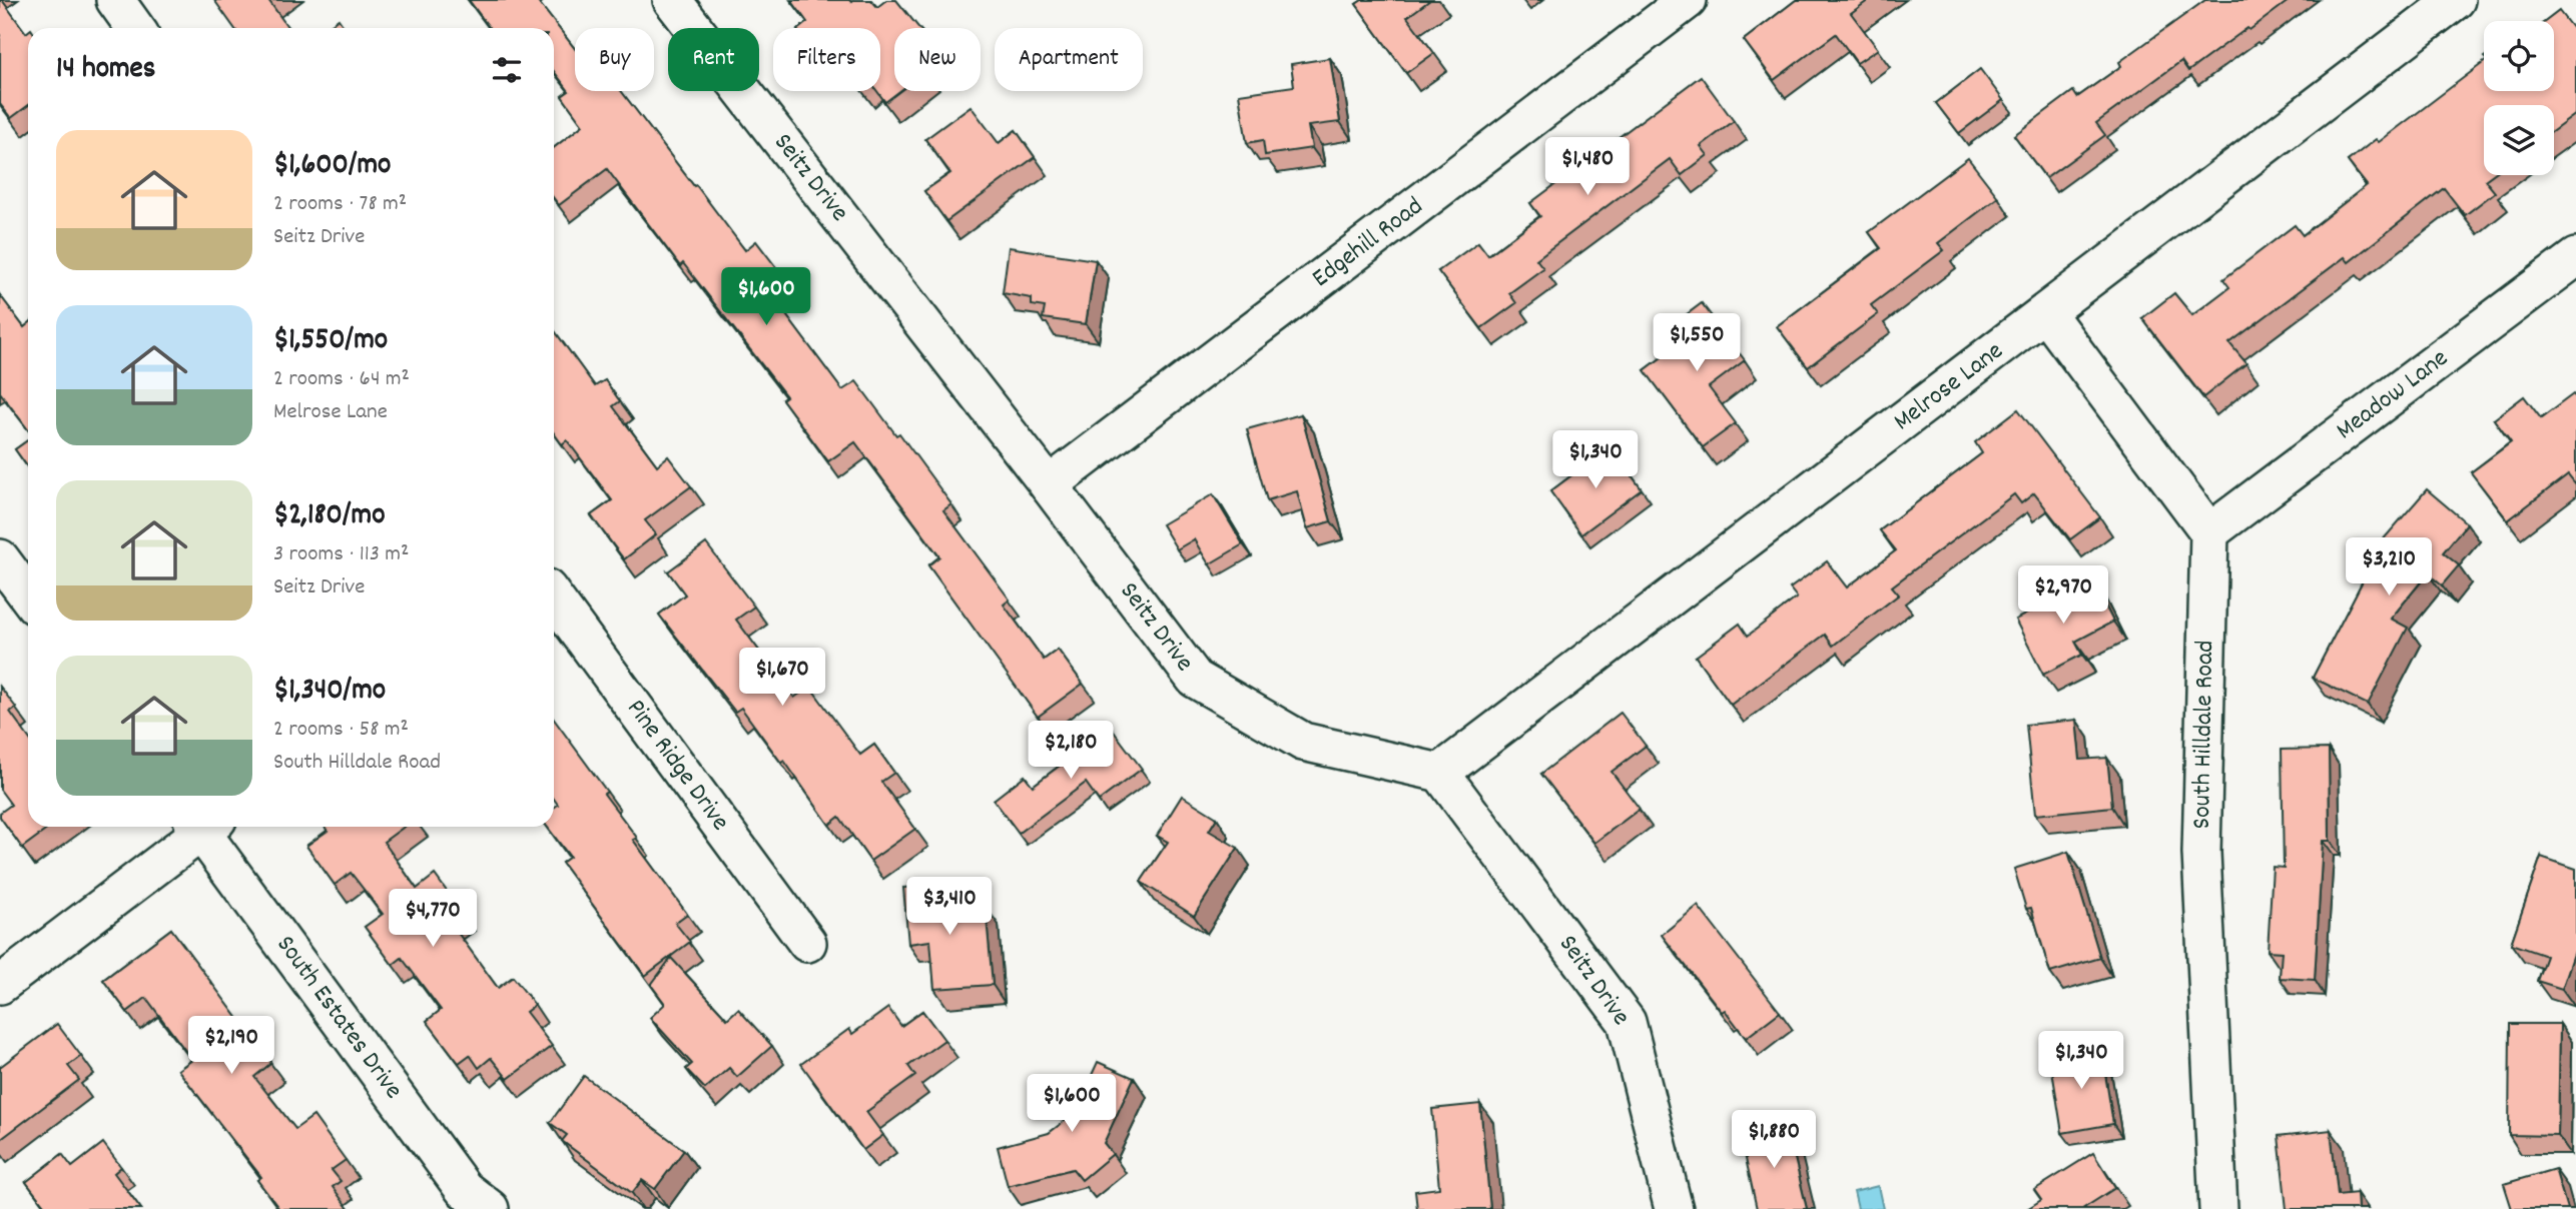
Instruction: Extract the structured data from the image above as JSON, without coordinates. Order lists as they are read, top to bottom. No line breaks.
{"streets":{"street":["Seitz Drive","Edgehill Road","Melrose Lane","Meadow Lane","South Hilldale Road","Pine Ridge Drive","South Estates Drive"]},"crossings":[["Seitz Drive","Edgehill Road"],["Seitz Drive","Melrose Lane"],["Meadow Lane","South Hilldale Road"]],"page":{"chip":["Buy","Rent","Filters","New","Apartment"],"heading":"14 homes","list":[{"name":"$1,600/mo","note":"2 rooms · 78 m² · Seitz Drive"},{"name":"$1,550/mo","note":"2 rooms · 64 m² · Melrose Lane"},{"name":"$2,180/mo","note":"3 rooms · 113 m² · Seitz Drive"},{"name":"$1,340/mo","note":"2 rooms · 58 m² · South Hilldale Road"}],"price":["$1,480","$1,600","$1,550","$1,340","$3,210","$2,970","$1,670","$2,180","$3,410","$4,770","$2,190","$1,340","$1,600","$1,880"]}}
